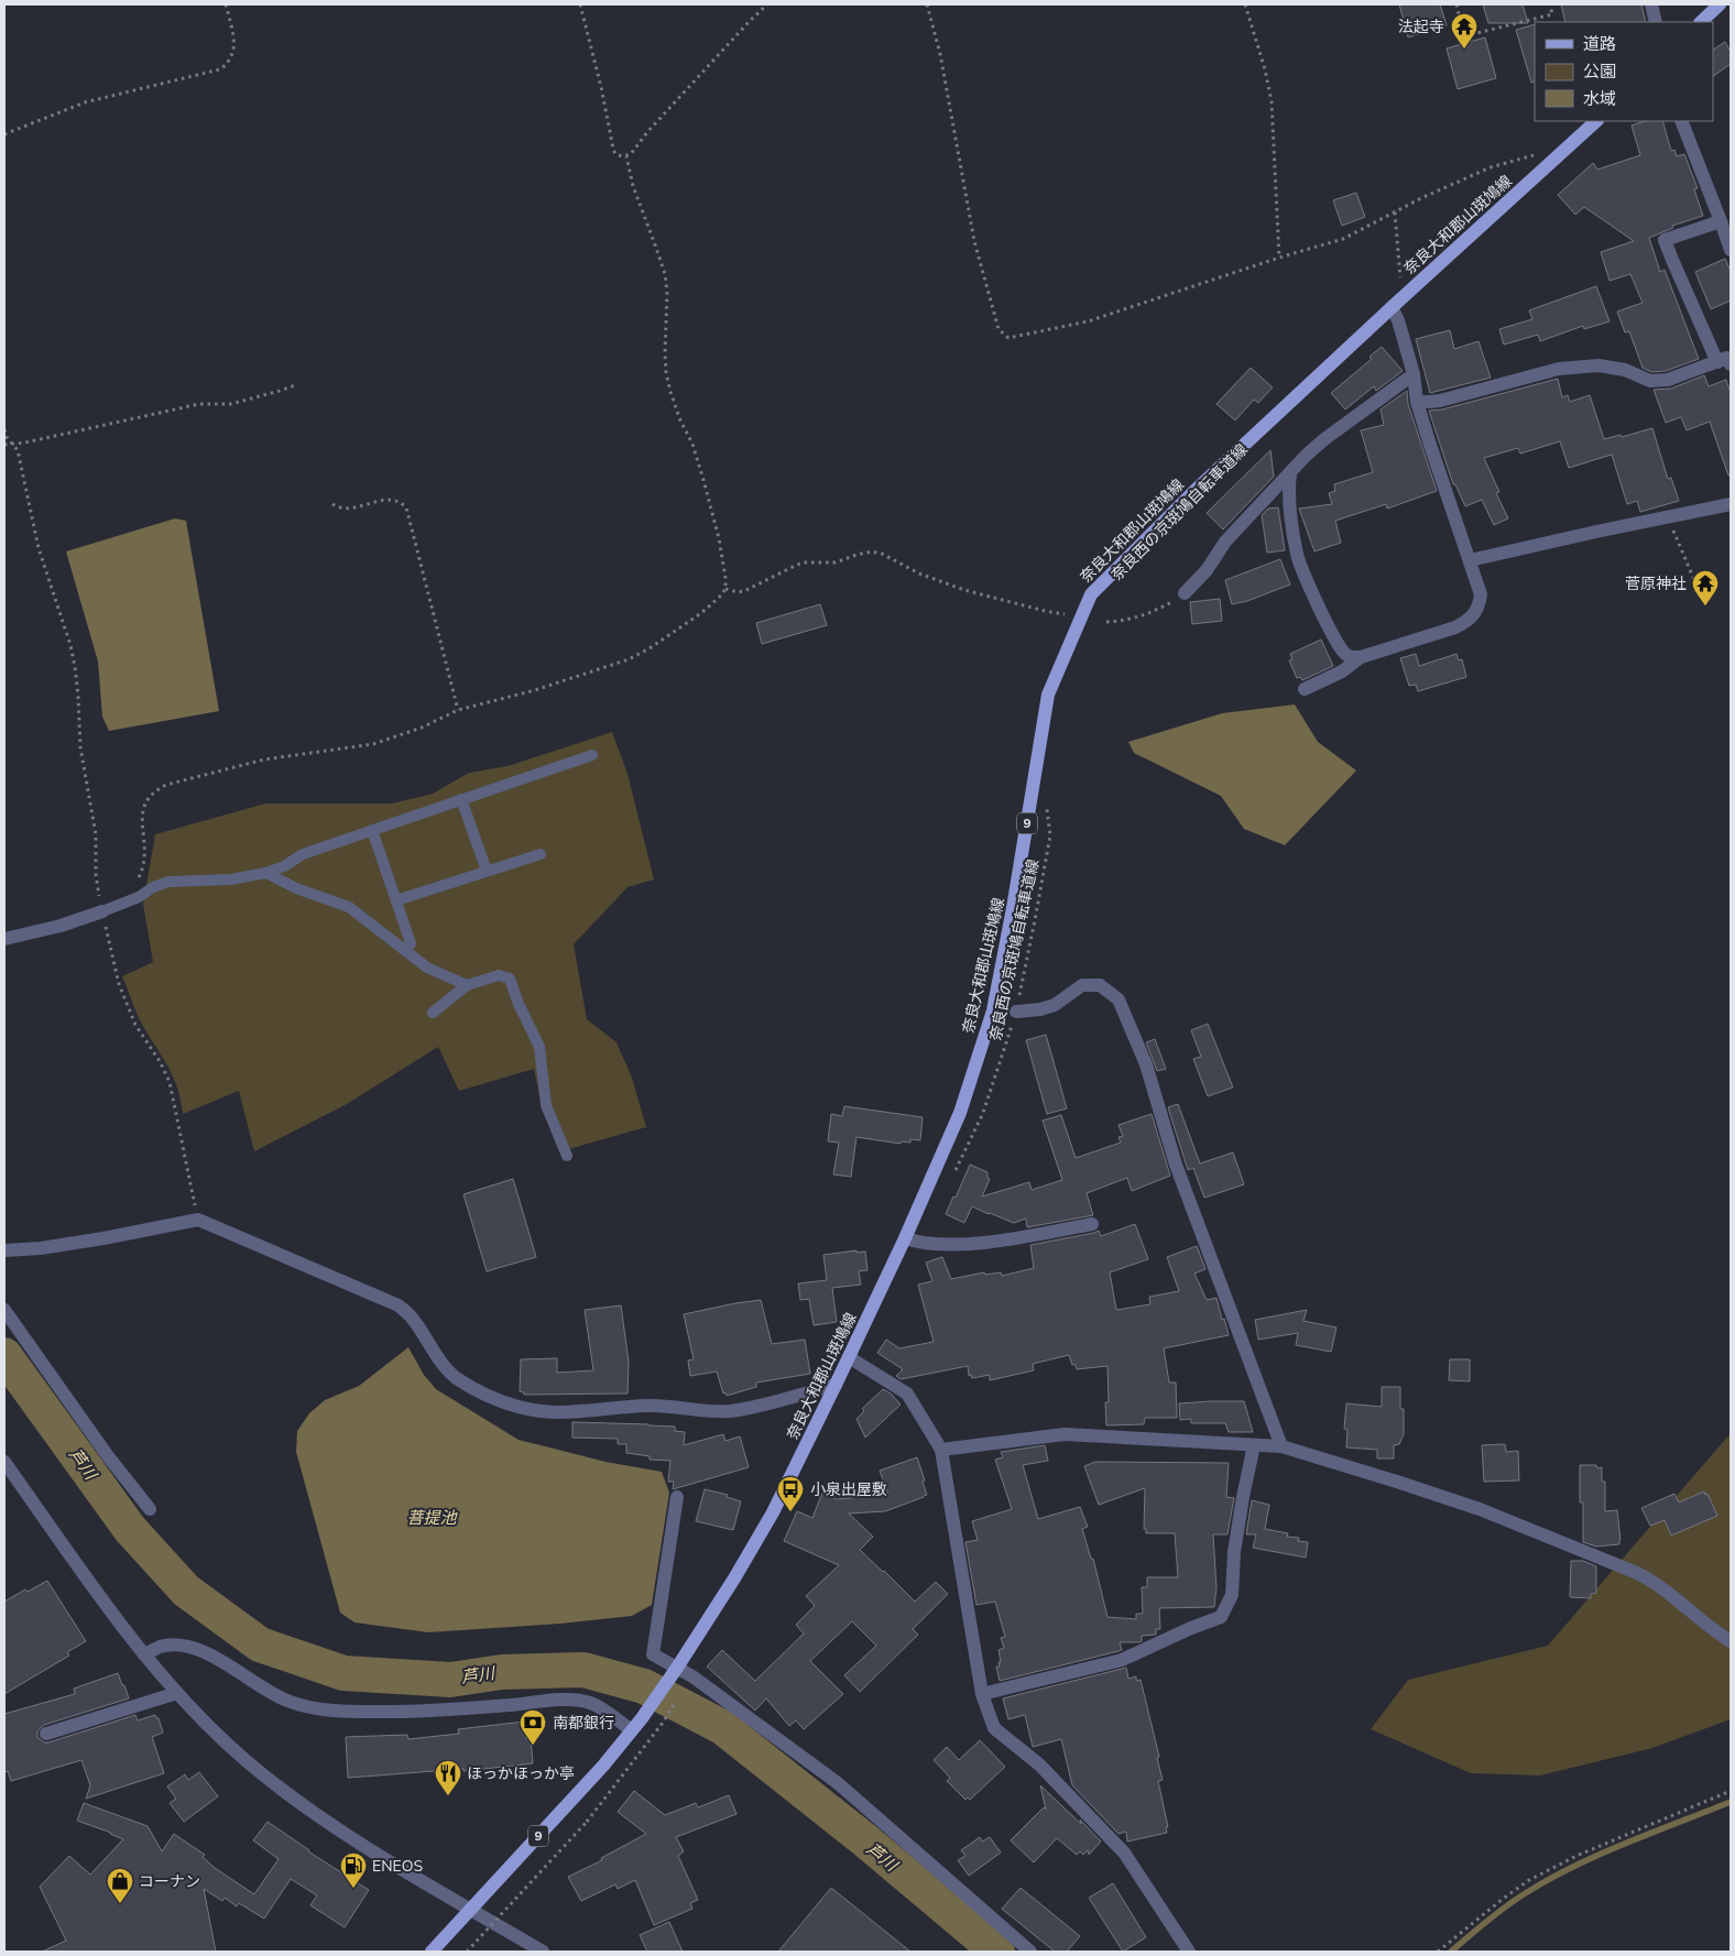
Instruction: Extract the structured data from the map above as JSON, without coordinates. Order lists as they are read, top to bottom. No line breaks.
{"streets":{"main road":["奈良大和郡山斑鳩線","9"],"path":["奈良西の京斑鳩自転車道線"]},"water":["芦川","菩提池"],"places":{"temple":["法起寺","菅原神社"],"bus stop":["小泉出屋敷"],"bank":["南都銀行"],"restaurant":["ほっかほっか亭"],"fuel station":["ENEOS"],"shop":["コーナン"]},"legend":["道路","公園","水域"]}
